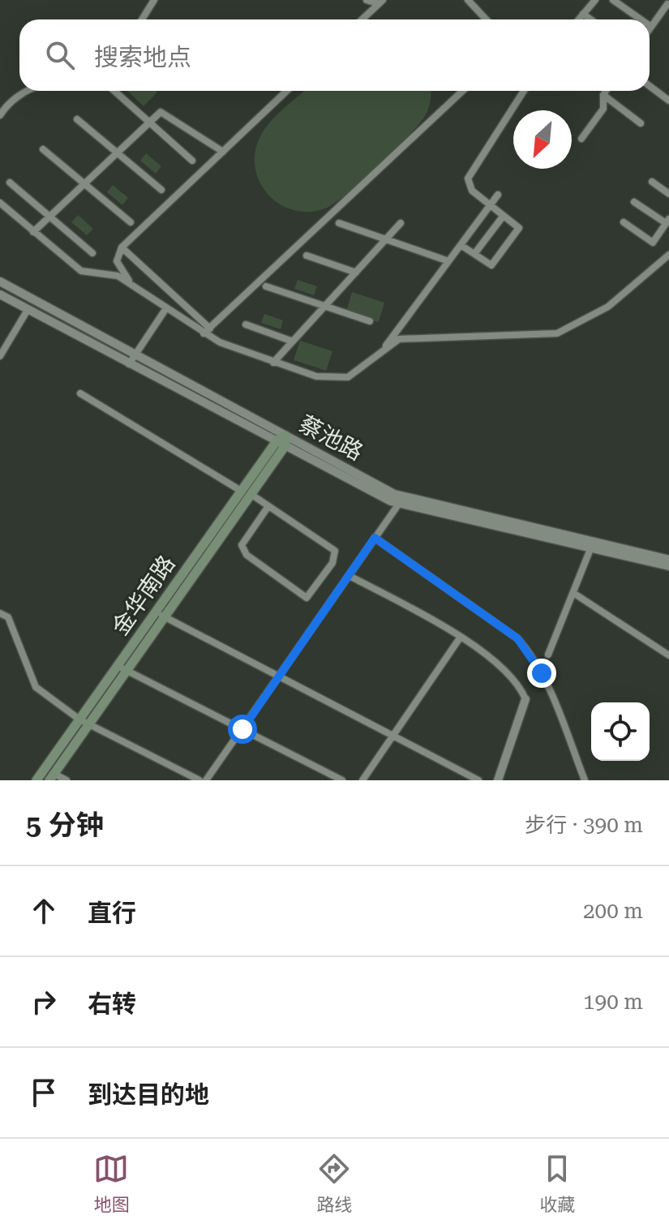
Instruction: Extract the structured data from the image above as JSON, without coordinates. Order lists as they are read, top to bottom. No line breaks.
{"streets":{"main road":["金华南路"],"street":["蔡池路"]},"crossings":[["蔡池路","金华南路"]],"north":"bottom left","page":{"search":"搜索地点","heading":["5 分钟","步行 · 390 m"],"list":[["直行","200 m"],["右转","190 m"],"到达目的地"],"nav":["地图","路线","收藏"]}}
